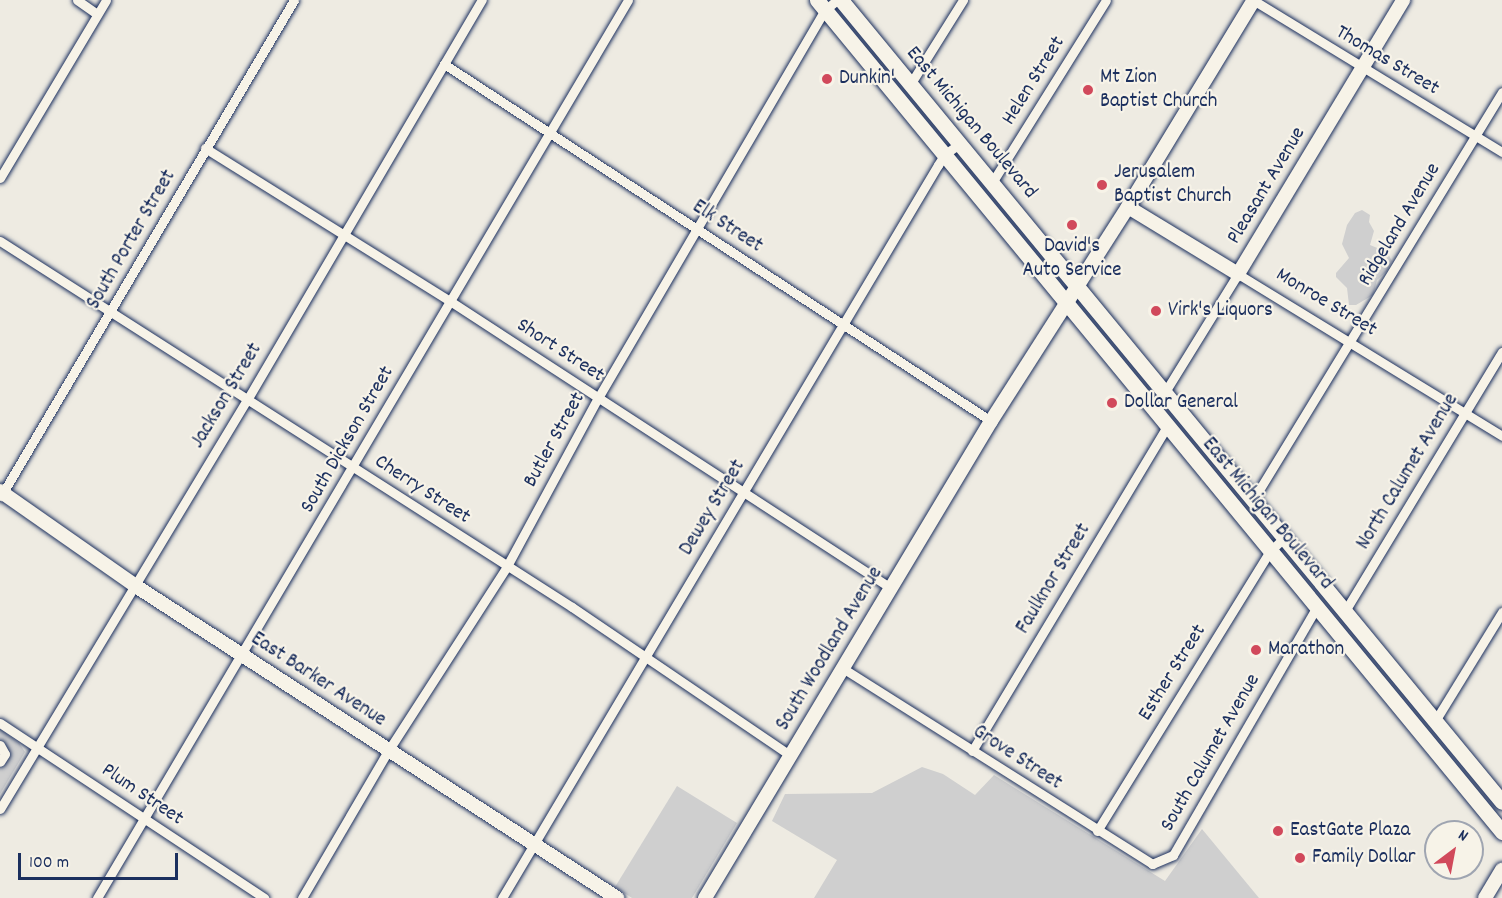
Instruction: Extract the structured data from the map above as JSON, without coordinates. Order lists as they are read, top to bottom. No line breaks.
{"streets":{"main road":["East Michigan Boulevard"],"street":["Thomas Street","Helen Street","Pleasant Avenue","Ridgeland Avenue","Elk Street","South Porter Street","Monroe Street","Short Street","Jackson Street","South Dickson Street","Butler Street","North Calumet Avenue","Cherry Street","Dewey Street","Faulknor Street","South Woodland Avenue","Esther Street","East Barker Avenue","South Calumet Avenue","Grove Street","Plum Street"]},"crossings":[["Thomas Street","Pleasant Avenue"],["Thomas Street","Ridgeland Avenue"],["Thomas Street","South Woodland Avenue"],["Helen Street","East Michigan Boulevard"],["East Michigan Boulevard","Pleasant Avenue"],["East Michigan Boulevard","Ridgeland Avenue"],["East Michigan Boulevard","Butler Street"],["East Michigan Boulevard","North Calumet Avenue"],["East Michigan Boulevard","Dewey Street"],["East Michigan Boulevard","Faulknor Street"],["East Michigan Boulevard","South Woodland Avenue"],["East Michigan Boulevard","Esther Street"],["East Michigan Boulevard","South Calumet Avenue"],["Pleasant Avenue","Monroe Street"],["Ridgeland Avenue","Monroe Street"],["Elk Street","Jackson Street"],["Elk Street","South Dickson Street"],["Elk Street","Butler Street"],["Elk Street","Dewey Street"],["Elk Street","South Woodland Avenue"],["South Porter Street","Short Street"],["South Porter Street","Cherry Street"],["South Porter Street","East Barker Avenue"],["Monroe Street","North Calumet Avenue"],["Monroe Street","South Woodland Avenue"],["Short Street","Jackson Street"],["Short Street","South Dickson Street"],["Short Street","Butler Street"],["Short Street","Dewey Street"],["Short Street","South Woodland Avenue"],["Jackson Street","Cherry Street"],["Jackson Street","East Barker Avenue"],["Jackson Street","Plum Street"],["South Dickson Street","Cherry Street"],["South Dickson Street","East Barker Avenue"],["South Dickson Street","Plum Street"],["Butler Street","Cherry Street"],["Butler Street","East Barker Avenue"],["Cherry Street","Dewey Street"],["Cherry Street","South Woodland Avenue"],["Dewey Street","East Barker Avenue"],["Faulknor Street","Grove Street"],["South Woodland Avenue","Grove Street"],["Esther Street","Grove Street"],["South Calumet Avenue","Grove Street"]],"places":["Dunkin'","Mt Zion Baptist Church","Jerusalem Baptist Church","David's Auto Service","Virk's Liquors","Dollar General","Marathon","EastGate Plaza","Family Dollar"],"scale_bar":"100 m","north":"top right"}
